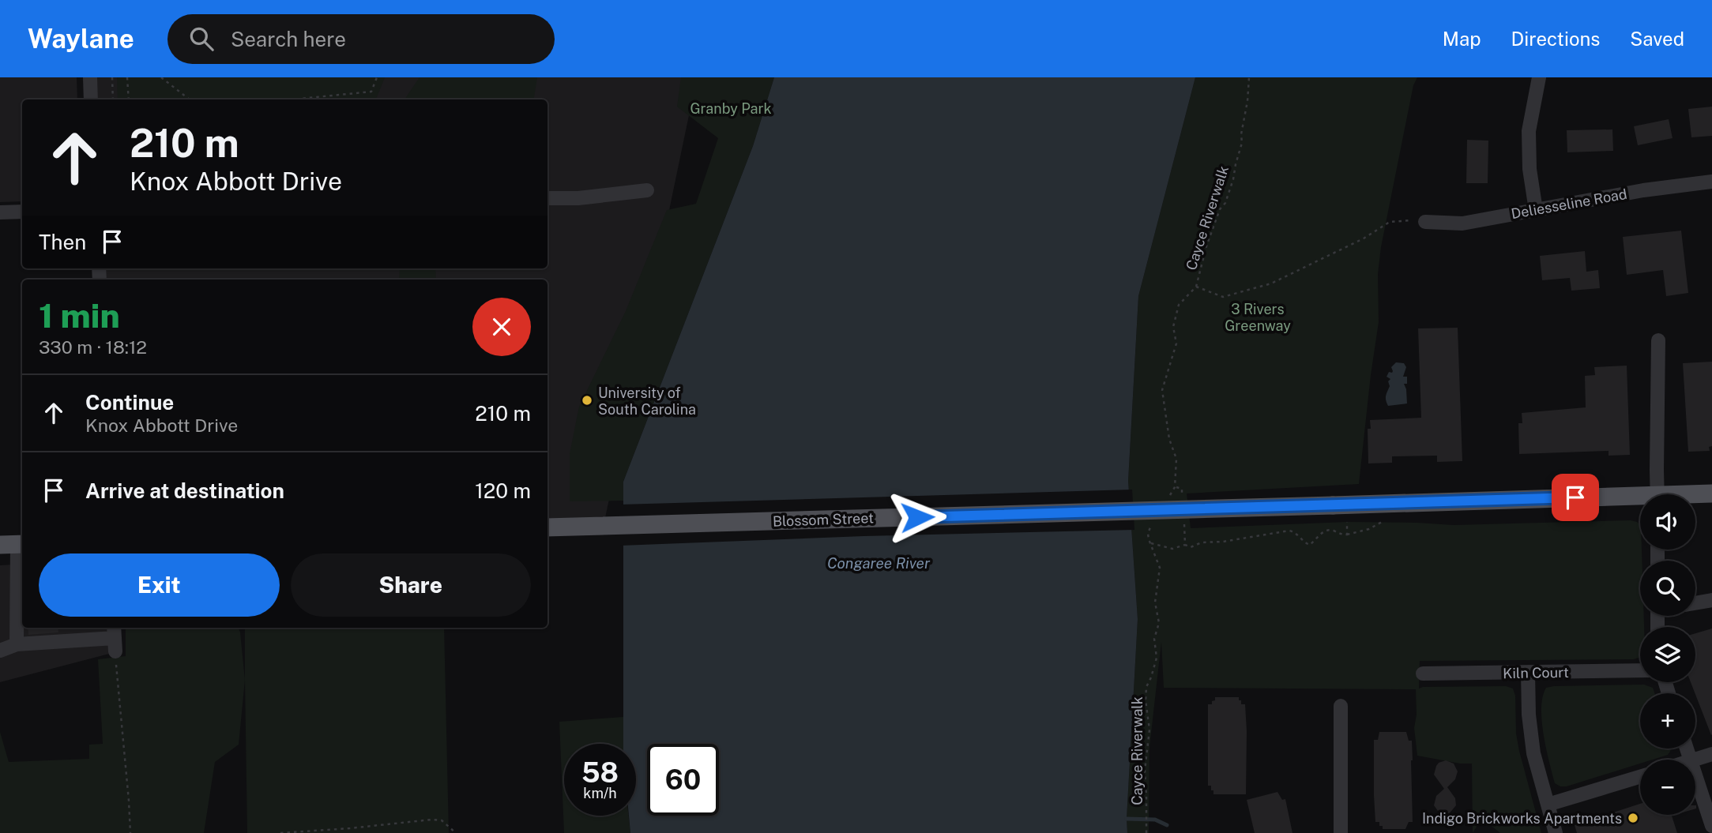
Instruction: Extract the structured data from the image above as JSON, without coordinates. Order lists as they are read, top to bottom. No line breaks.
{"streets":{"main road":["Blossom Street"],"street":["Deliesseline Road","Kiln Court"],"path":["Cayce Riverwalk"]},"water":["Congaree River"],"parks":["Granby Park","3 Rivers Greenway"],"places":["University of South Carolina","Indigo Brickworks Apartments"],"page":{"header":"Waylane","search":"Search here","nav":["Map","Directions","Saved"],"turn":["210 m","Knox Abbott Drive"],"then":"Then","heading":["1 min","330 m · 18:12"],"list":[{"name":"Continue","note":"Knox Abbott Drive","value":"210 m"},{"name":"Arrive at destination","value":"120 m"}],"map_buttons":["+","−"],"buttons":["Exit","Share"],"speed":"58 km/h","limit":"60"}}
